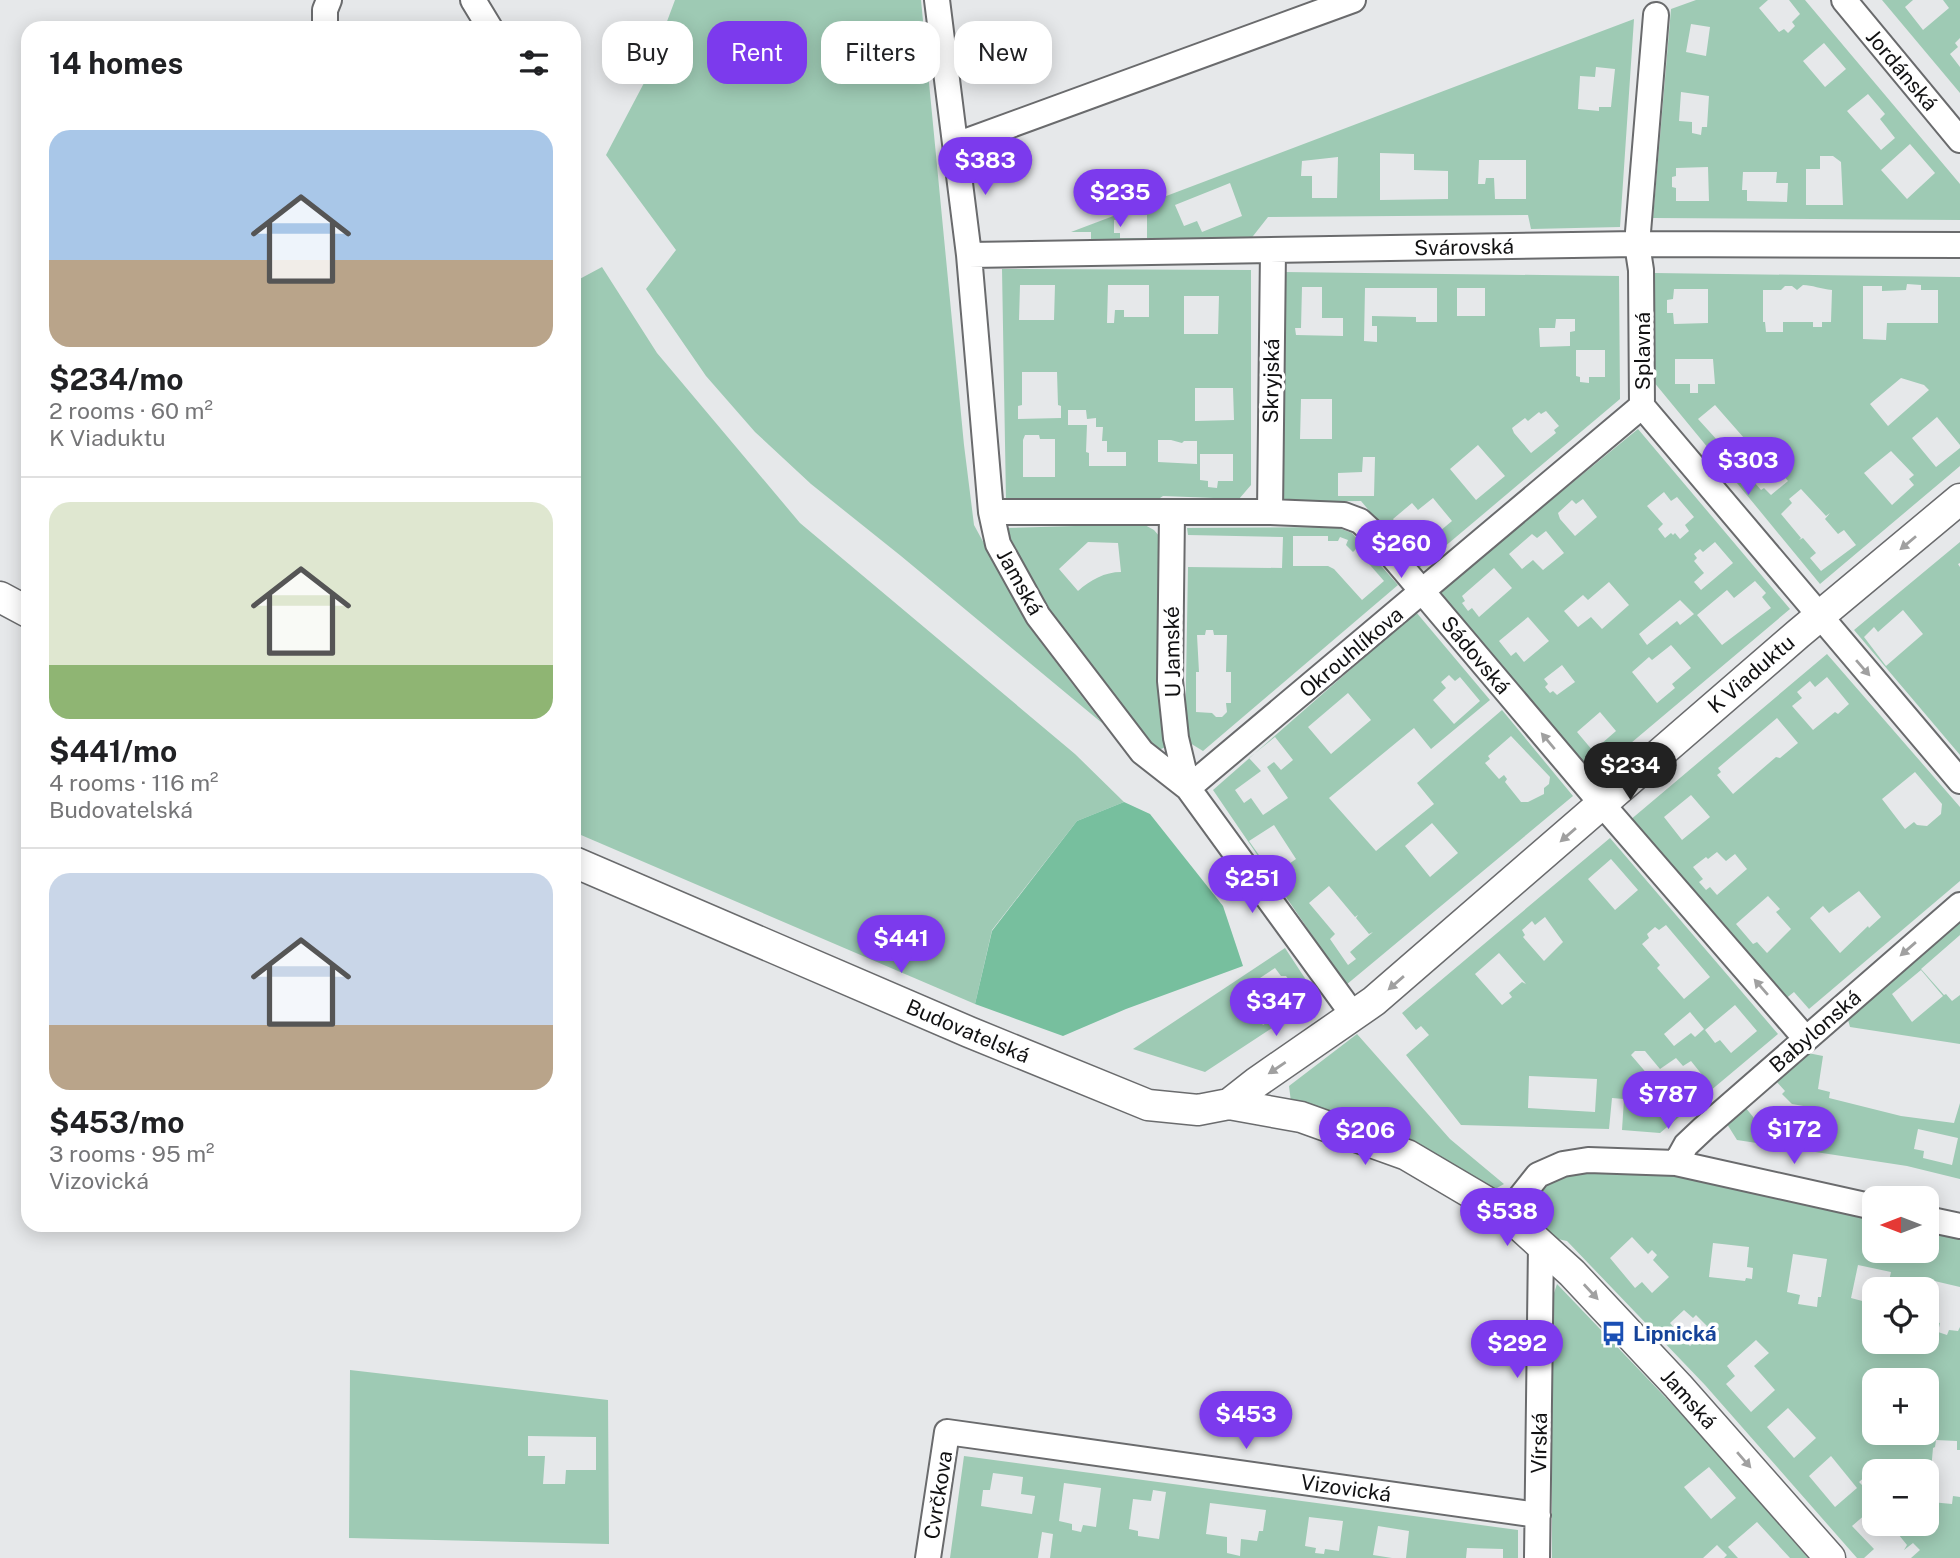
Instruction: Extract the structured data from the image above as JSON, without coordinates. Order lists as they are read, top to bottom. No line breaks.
{"streets":{"street":["Jordánská","Svárovská","Splavná","Skryjská","Jamská","U Jamské","Okrouhlíkova","Sádovská","K Viaduktu","Budovatelská","Babylonská","Vírská","Vizovická","Cvrčkova"]},"crossings":[["Svárovská","Splavná"],["Svárovská","Skryjská"],["Svárovská","Jamská"],["Splavná","Okrouhlíkova"],["Splavná","K Viaduktu"],["Skryjská","Sádovská"],["Jamská","U Jamské"],["Jamská","Okrouhlíkova"],["Jamská","Sádovská"],["Jamská","K Viaduktu"],["Jamská","Budovatelská"],["Jamská","Vírská"],["U Jamské","Okrouhlíkova"],["U Jamské","Sádovská"],["Okrouhlíkova","Sádovská"],["Sádovská","K Viaduktu"],["Sádovská","Babylonská"],["K Viaduktu","Budovatelská"],["Vírská","Vizovická"],["Vizovická","Cvrčkova"]],"one_way":["Sádovská","K Viaduktu","Babylonská"],"places":{"bus stop":["Lipnická"]},"north":"left","page":{"chip":["Buy","Rent","Filters","New"],"heading":"14 homes","list":[{"name":"$234/mo","note":"2 rooms · 60 m² · K Viaduktu"},{"name":"$441/mo","note":"4 rooms · 116 m² · Budovatelská"},{"name":"$453/mo","note":"3 rooms · 95 m² · Vizovická"}],"price":["$383","$235","$303","$260","$234","$251","$441","$347","$787","$172","$206","$538","$292","$453"],"map_buttons":["+","−"]}}
